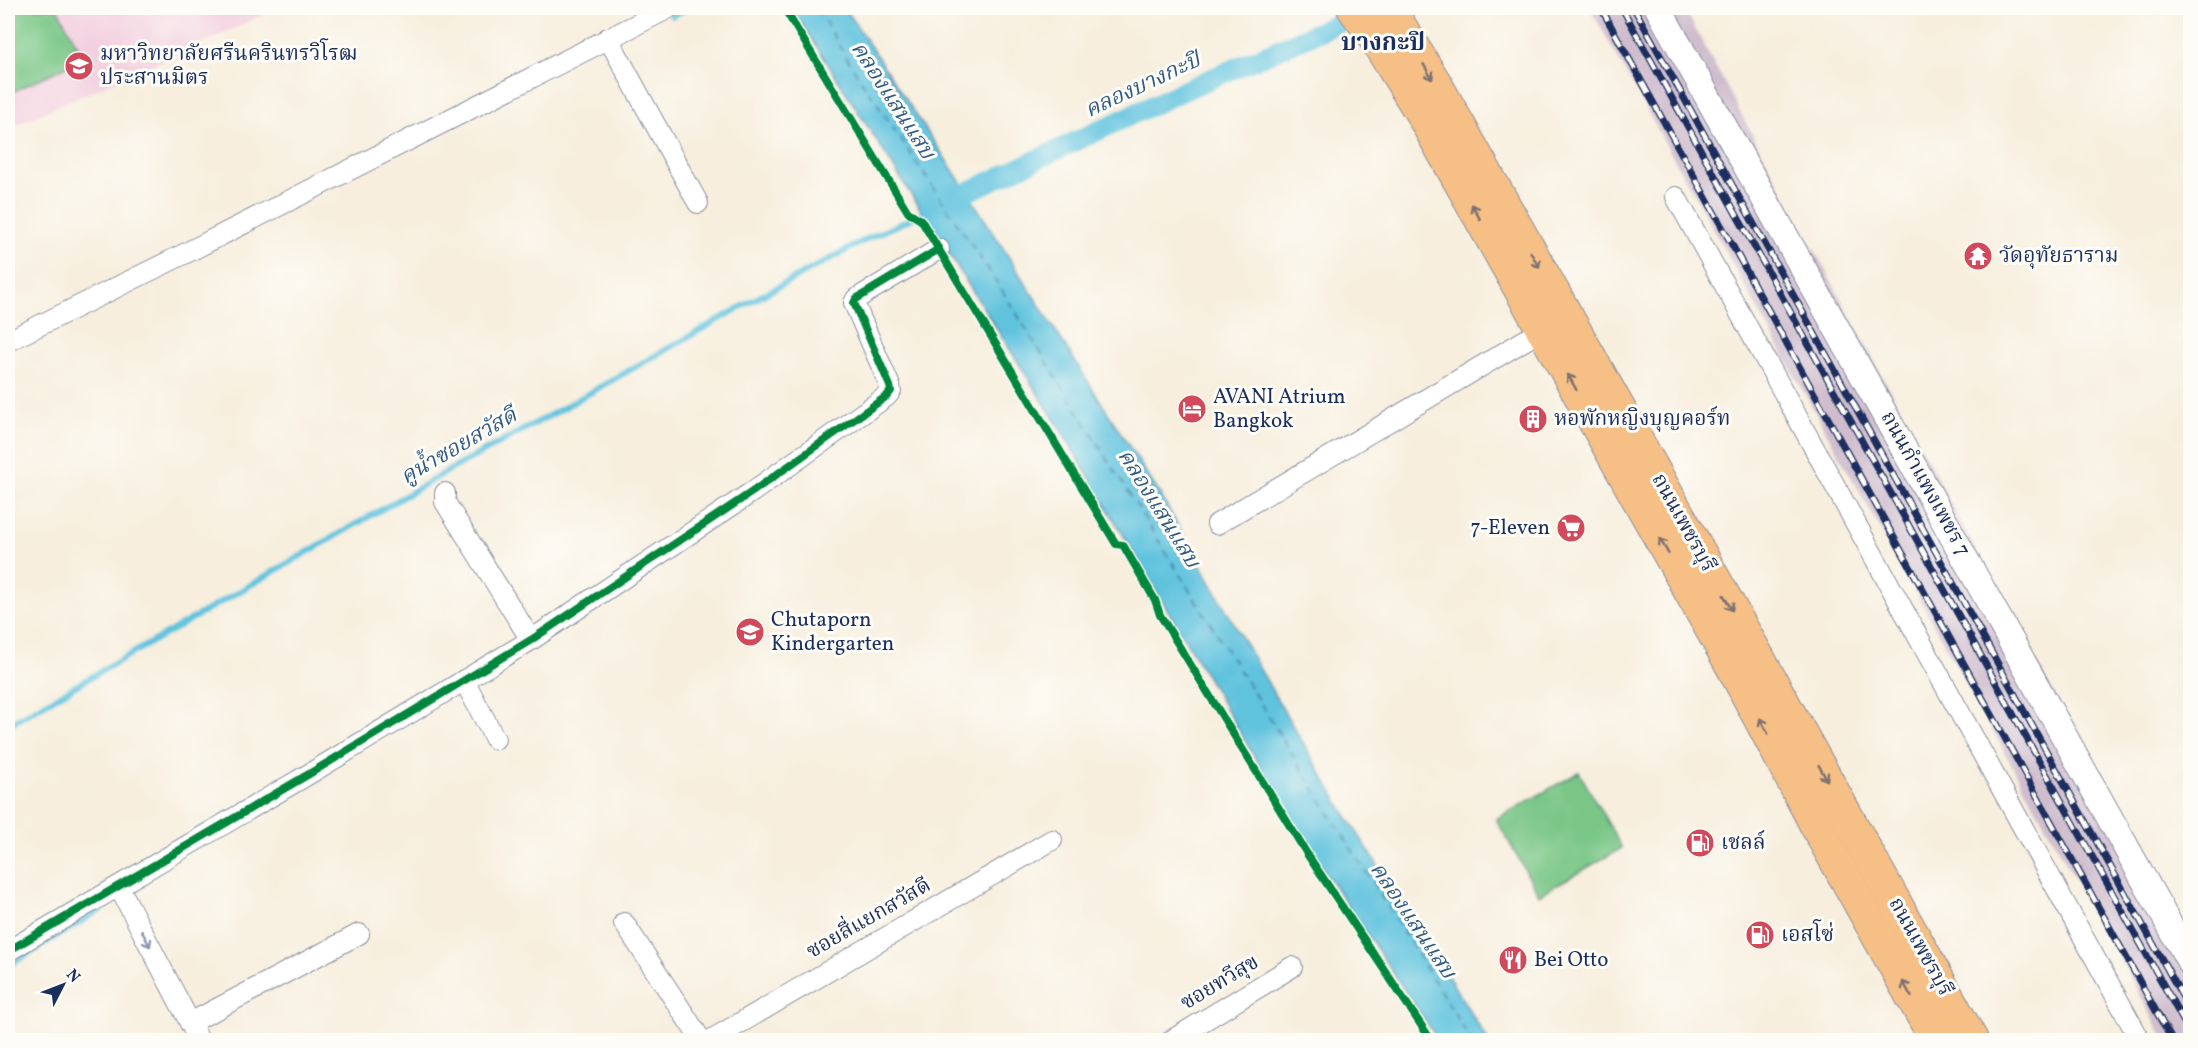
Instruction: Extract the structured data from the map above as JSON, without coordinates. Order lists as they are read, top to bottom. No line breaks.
{"streets":{"main road":["ถนนเพชรบุรี"],"street":["ถนนกำแพงเพชร 7","ซอยสี่แยกสวัสดี","ซอยทวีสุข"]},"districts":["บางกะปิ"],"water":["คลองบางกะปิ","คลองแสนแสบ","คูน้ำซอยสวัสดี"],"places":{"school or university":["มหาวิทยาลัยศรีนครินทรวิโรฒ ประสานมิตร","Chutaporn Kindergarten"],"temple":["วัดอุทัยธาราม"],"hotel":["AVANI Atrium Bangkok"],"building":["หอพักหญิงบุญคอร์ท"],"supermarket":["7-Eleven"],"fuel station":["เชลล์","เอสโซ่"],"restaurant":["Bei Otto"]},"north":"top right"}
